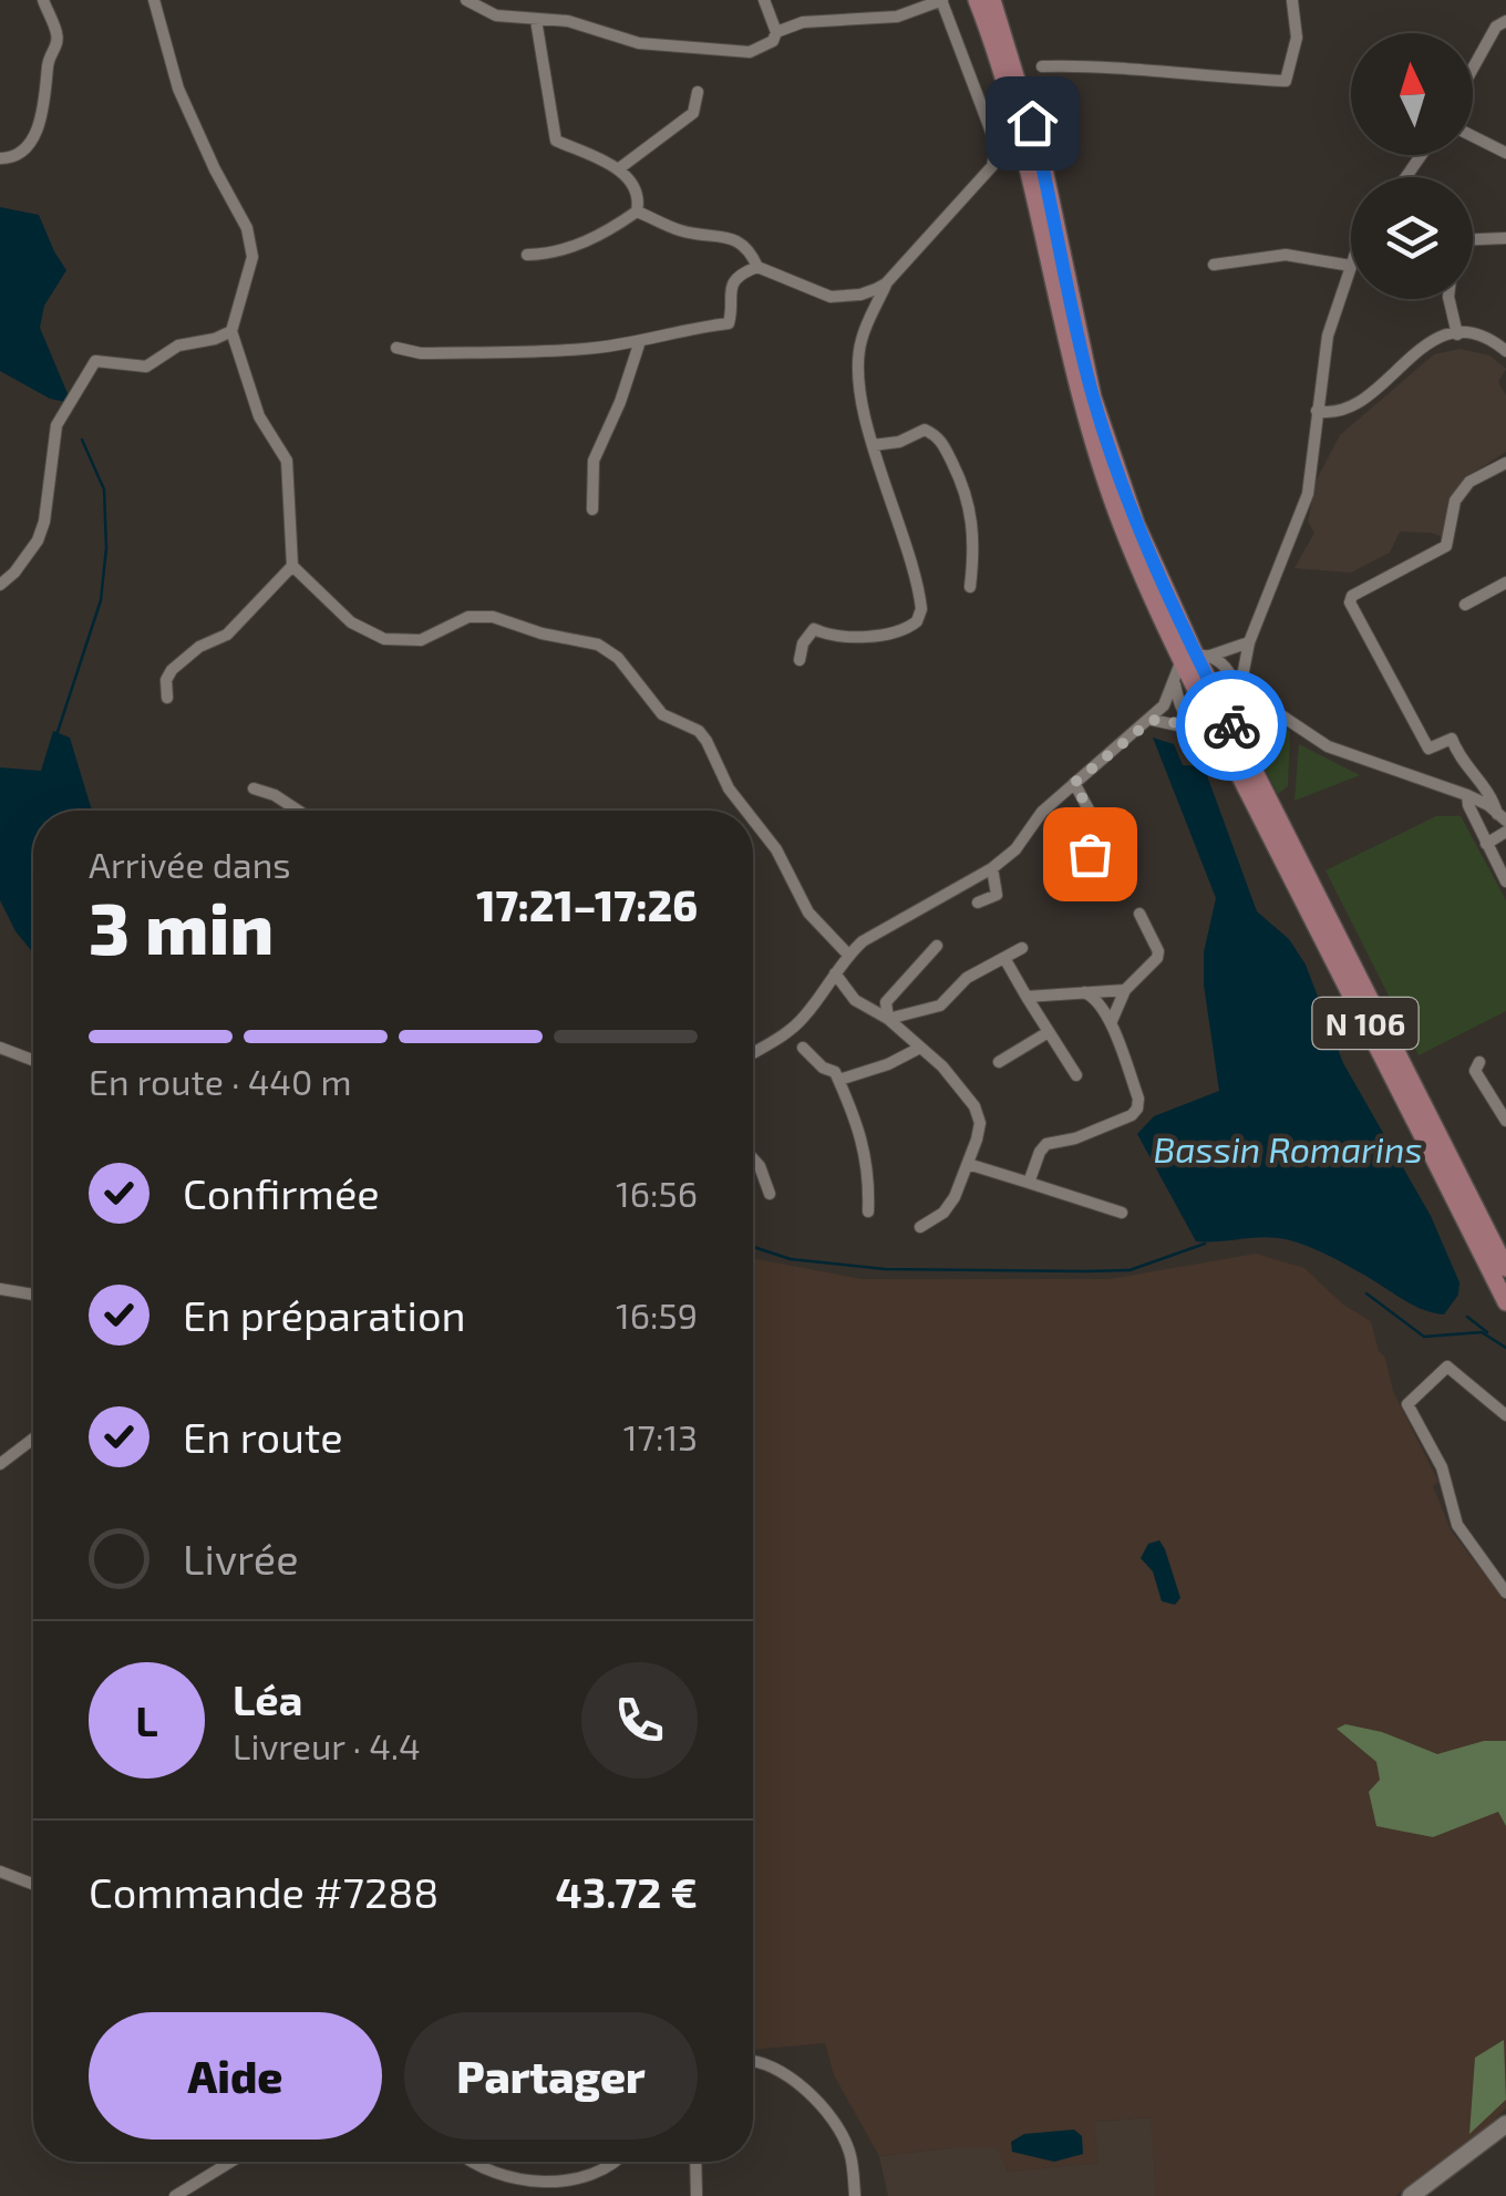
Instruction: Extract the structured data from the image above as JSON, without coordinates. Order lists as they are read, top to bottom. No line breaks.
{"streets":{"main road":["N 106"]},"water":["Bassin Romarins"],"north":"top","page":{"heading":["3 min","Arrivée dans","17:21–17:26"],"panel":["Léa","Livreur · 4.4","Commande #7288","43.72 €"],"bar":"En route · 440 m","list":[["Confirmée","16:56"],["En préparation","16:59"],["En route","17:13"],"Livrée"],"round":"L","buttons":["Aide","Partager"]}}
